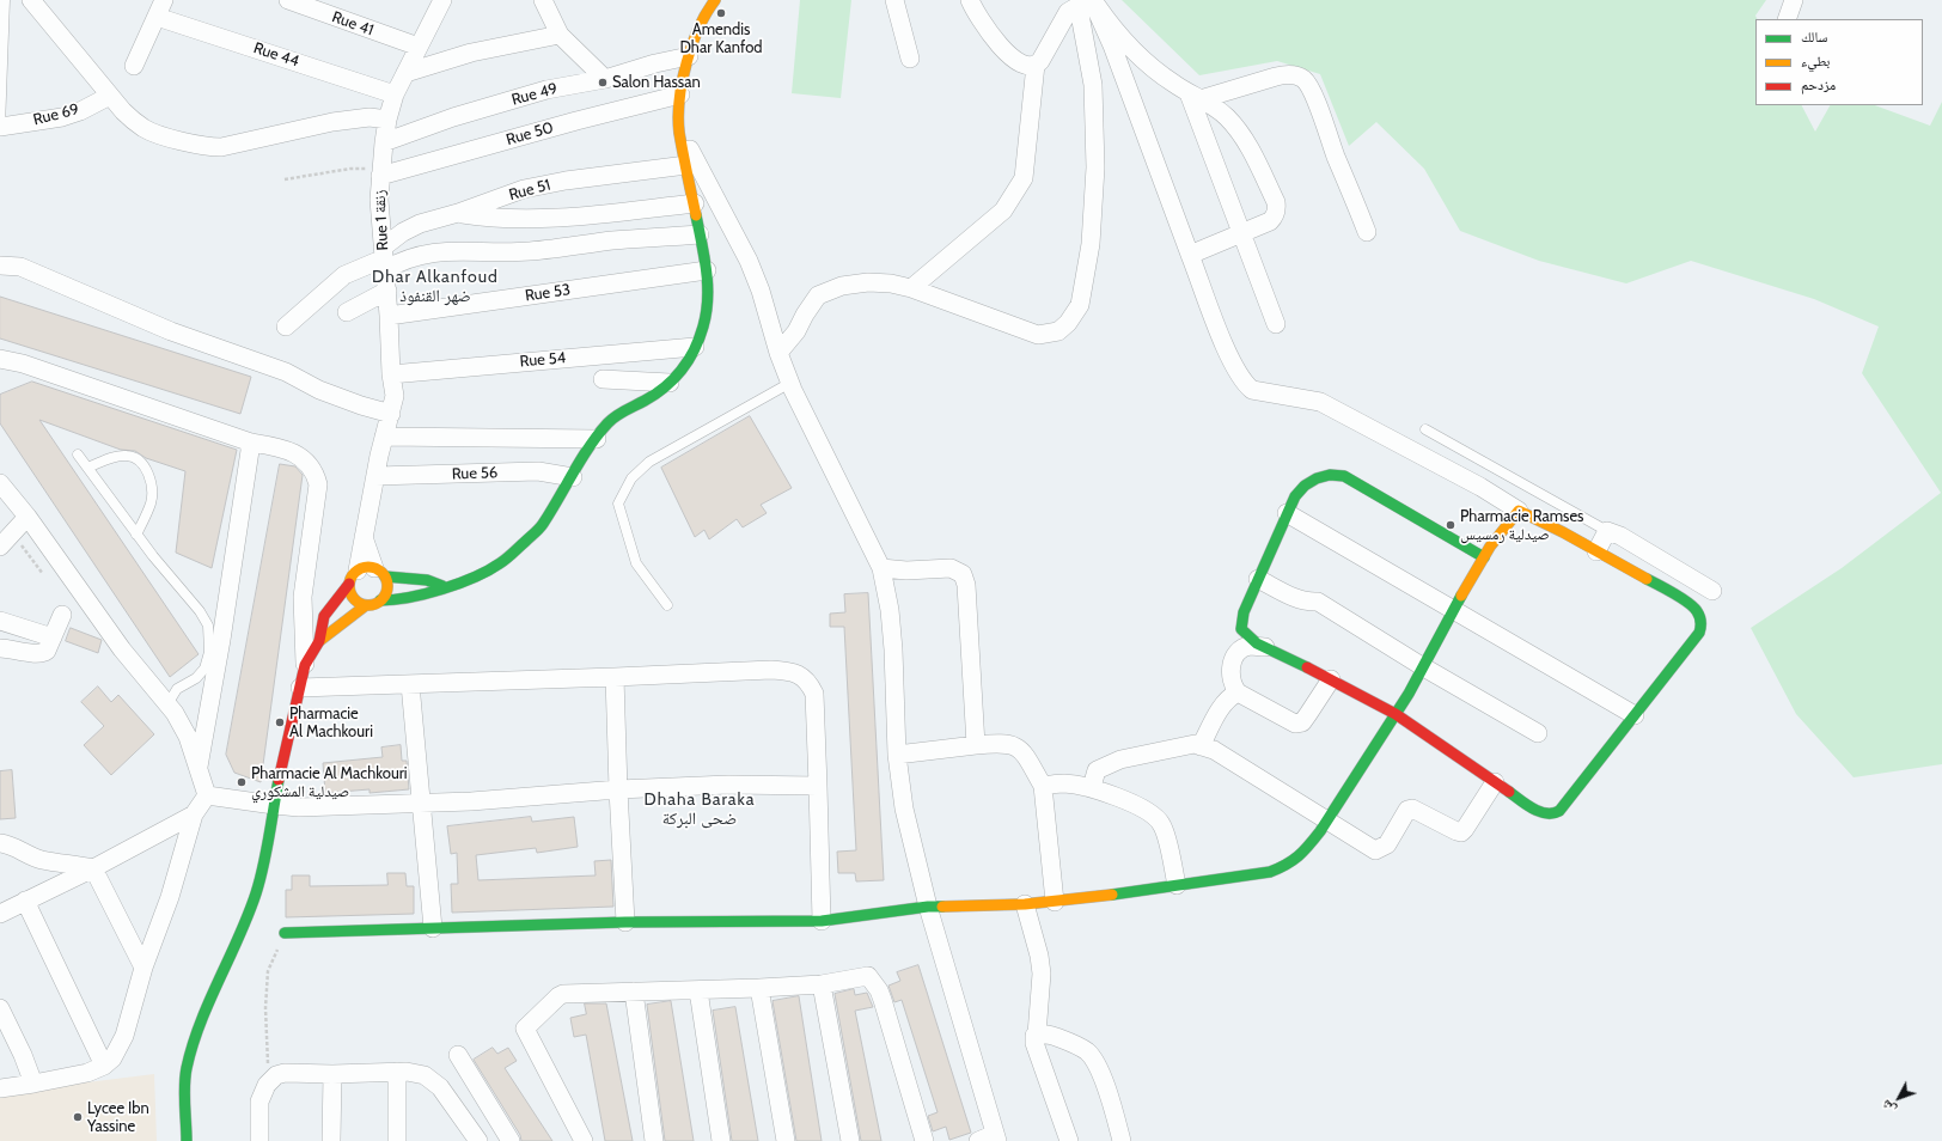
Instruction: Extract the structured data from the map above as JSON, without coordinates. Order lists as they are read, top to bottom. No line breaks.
{"streets":{"street":["Rue 41","Rue 44","Rue 49","Rue 69","Rue 50","Rue 51","Rue 1 زنقة","Rue 53","Rue 54","Rue 56"]},"crossings":[["Rue 41","Rue 1 زنقة"],["Rue 44","Rue 1 زنقة"],["Rue 49","Rue 1 زنقة"],["Rue 50","Rue 1 زنقة"],["Rue 51","Rue 1 زنقة"],["Rue 1 زنقة","Rue 53"],["Rue 1 زنقة","Rue 54"],["Rue 1 زنقة","Rue 56"]],"districts":["Dhar Alkanfoud ضهر القنفوذ","Dhaha Baraka ضحى البركة"],"places":["Amendis Dhar Kanfod","Salon Hassan","Pharmacie Ramses صيدلية رمسيس","Pharmacie Al Machkouri","Pharmacie Al Machkouri صيدلية المشكوري","Lycee Ibn Yassine"],"legend":["سالك","بطيء","مزدحم"],"north":"bottom left"}
